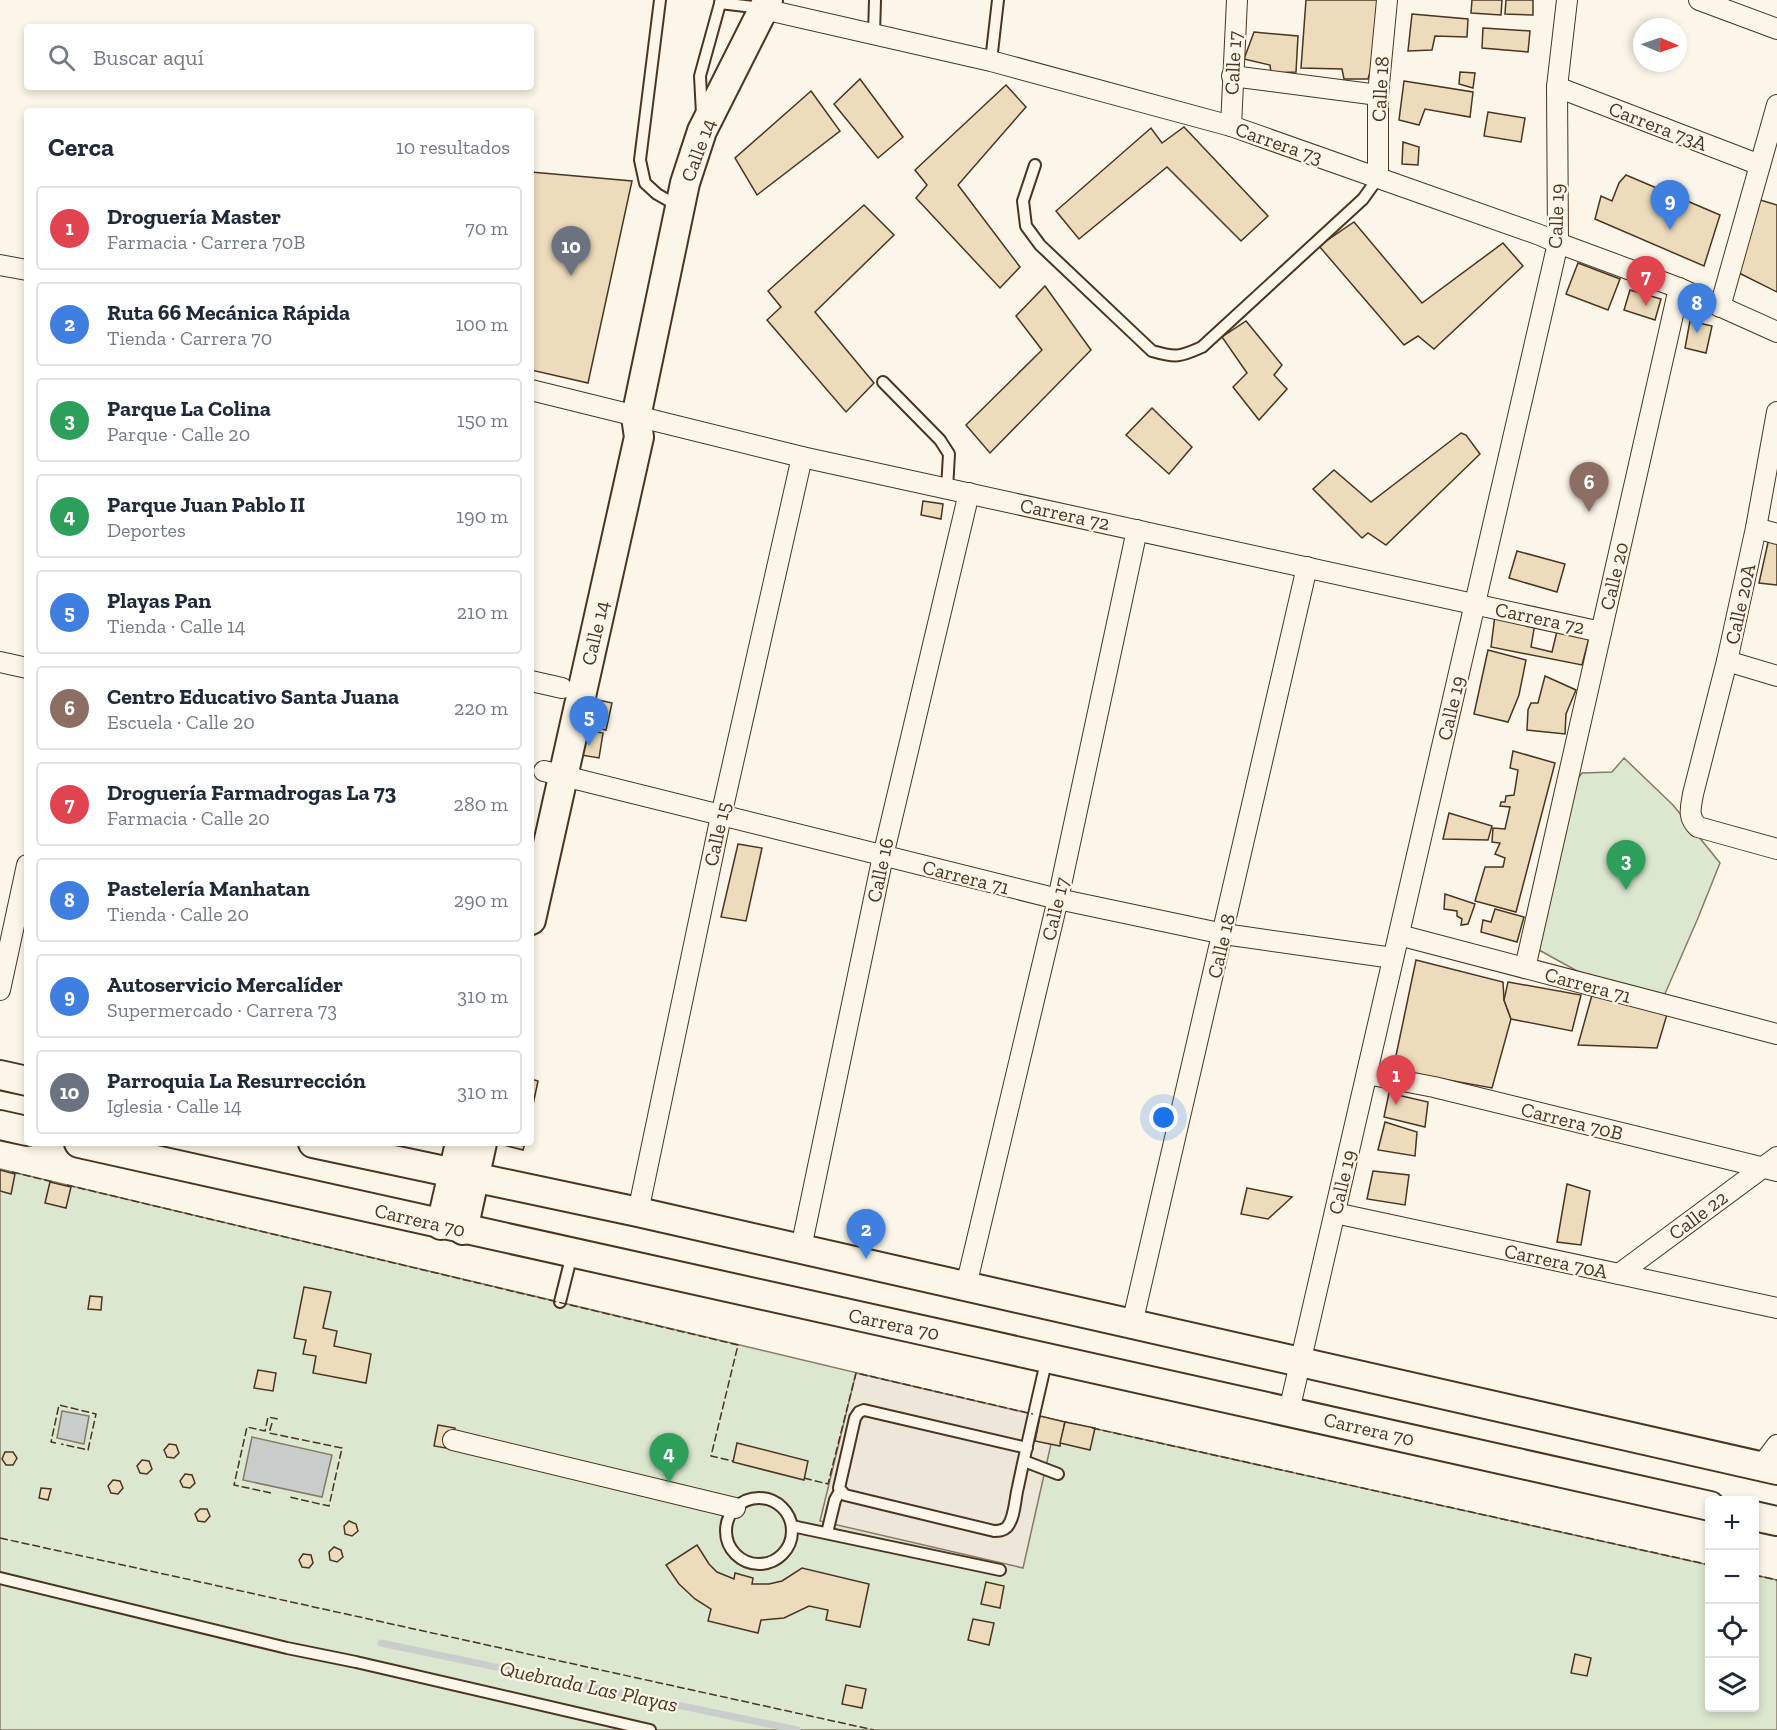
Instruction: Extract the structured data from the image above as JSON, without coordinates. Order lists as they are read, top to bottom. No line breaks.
{"streets":{"main road":["Calle 14","Carrera 70"],"street":["Calle 17","Calle 18","Carrera 73A","Carrera 73","Calle 19","Carrera 72","Calle 20","Calle 20A","Calle 15","Calle 16","Carrera 71","Carrera 70B","Calle 22","Carrera 70A"]},"crossings":[["Calle 17","Carrera 73"],["Calle 17","Carrera 72"],["Calle 17","Carrera 71"],["Calle 18","Carrera 73"],["Calle 18","Carrera 72"],["Calle 18","Carrera 71"],["Carrera 73A","Calle 19"],["Carrera 73","Calle 14"],["Carrera 73","Calle 19"],["Carrera 73","Calle 20"],["Calle 14","Carrera 72"],["Calle 14","Carrera 71"],["Calle 19","Carrera 72"],["Calle 19","Carrera 71"],["Calle 19","Carrera 70B"],["Calle 19","Carrera 70"],["Calle 19","Carrera 70A"],["Carrera 72","Calle 20"],["Carrera 72","Calle 15"],["Carrera 72","Calle 16"],["Calle 20","Carrera 71"],["Calle 15","Carrera 71"],["Calle 16","Carrera 71"],["Carrera 70B","Calle 22"],["Calle 22","Carrera 70A"]],"water":["Quebrada Las Playas"],"north":"right","page":{"search":"Buscar aquí","heading":["Cerca","10 resultados"],"pins":["9","10","7","8","6","5","3","1","2","4"],"list":[{"mark":"1","name":"Droguería Master","note":"Farmacia · Carrera 70B","value":"70 m"},{"mark":"2","name":"Ruta 66 Mecánica Rápida","note":"Tienda · Carrera 70","value":"100 m"},{"mark":"3","name":"Parque La Colina","note":"Parque · Calle 20","value":"150 m"},{"mark":"4","name":"Parque Juan Pablo II","note":"Deportes","value":"190 m"},{"mark":"5","name":"Playas Pan","note":"Tienda · Calle 14","value":"210 m"},{"mark":"6","name":"Centro Educativo Santa Juana","note":"Escuela · Calle 20","value":"220 m"},{"mark":"7","name":"Droguería Farmadrogas La 73","note":"Farmacia · Calle 20","value":"280 m"},{"mark":"8","name":"Pastelería Manhatan","note":"Tienda · Calle 20","value":"290 m"},{"mark":"9","name":"Autoservicio Mercalíder","note":"Supermercado · Carrera 73","value":"310 m"},{"mark":"10","name":"Parroquia La Resurrección","note":"Iglesia · Calle 14","value":"310 m"}],"map_buttons":["+","−"]}}
